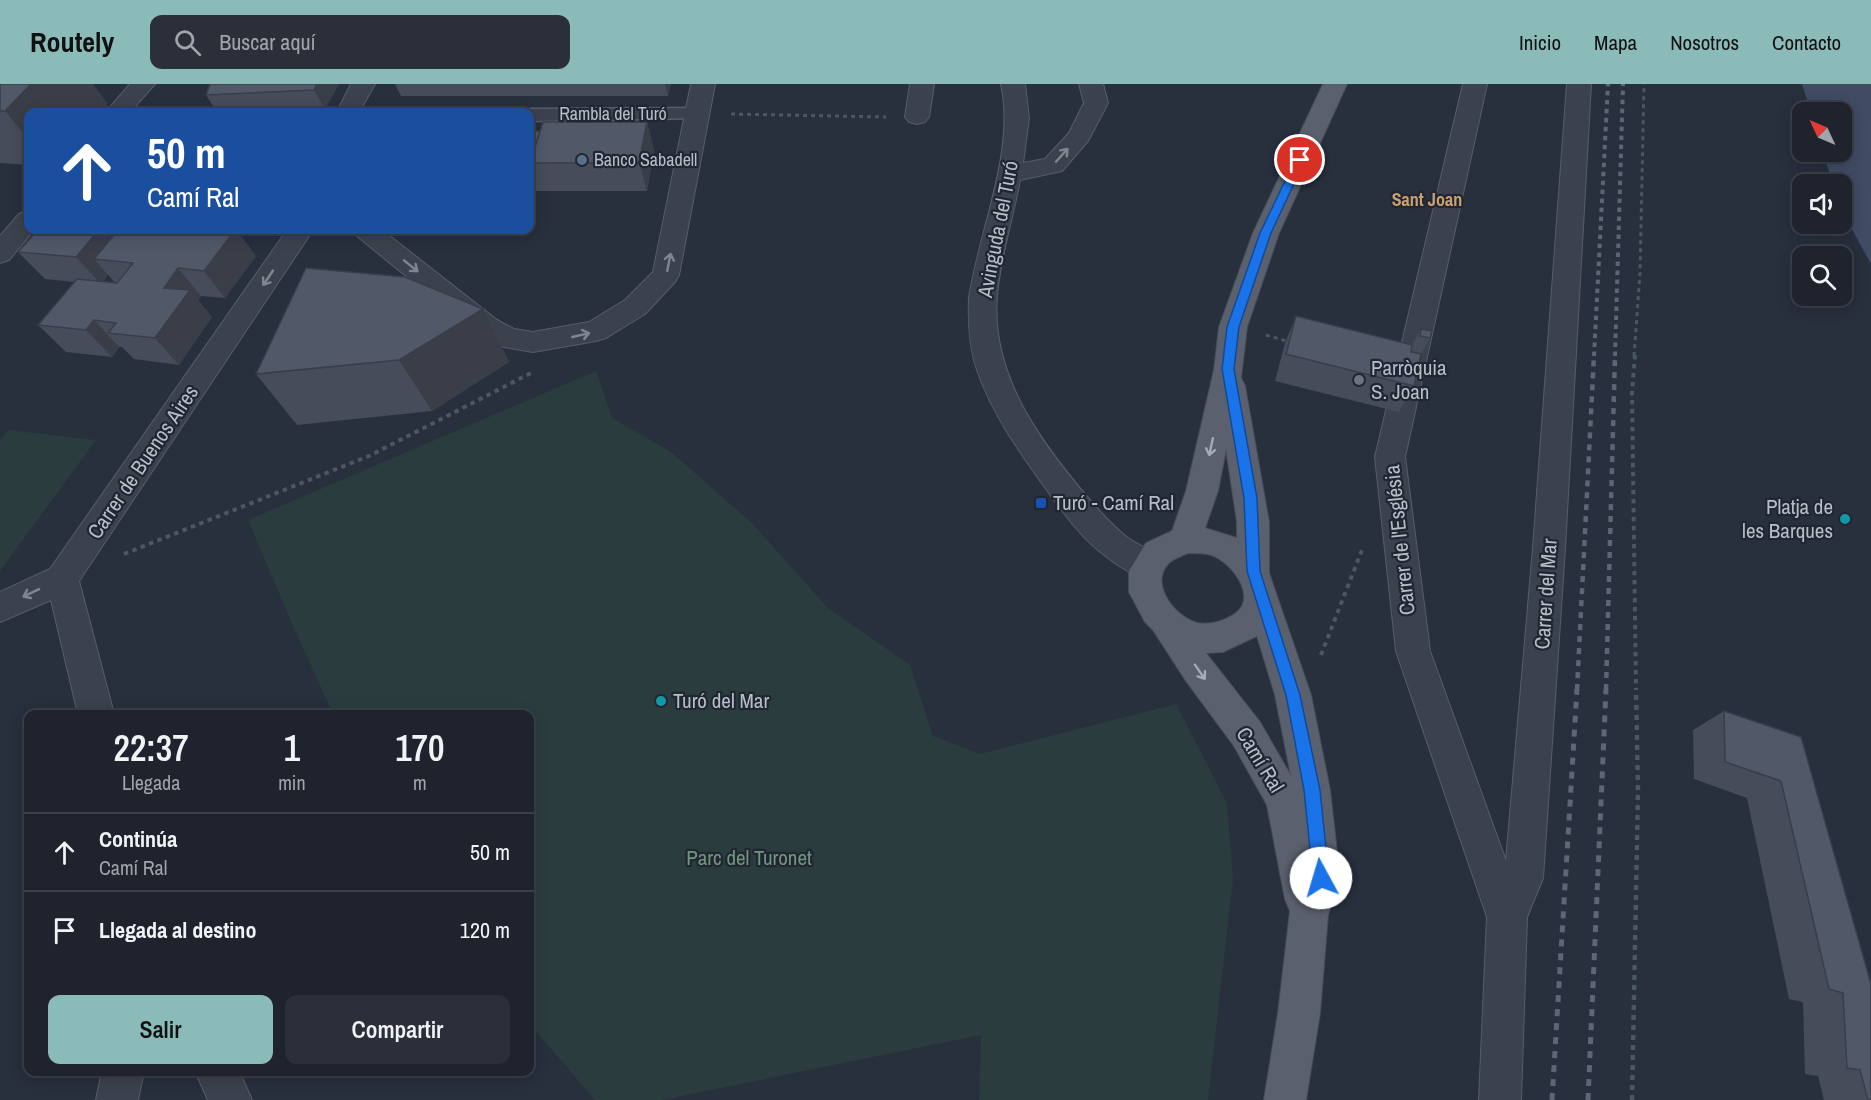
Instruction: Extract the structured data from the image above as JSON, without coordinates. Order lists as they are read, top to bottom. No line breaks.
{"streets":{"main road":["Camí Ral"],"street":["Rambla del Turó","Avinguda del Turó","Carrer de Buenos Aires","Carrer de l'Església","Carrer del Mar"]},"crossings":[["Avinguda del Turó","Camí Ral"],["Carrer de l'Església","Carrer del Mar"]],"one_way":["Carrer de Buenos Aires"],"districts":["Sant Joan"],"parks":["Parc del Turonet"],"places":{"other":["Banco Sabadell","Parròquia S. Joan","Platja de les Barques","Turó del Mar"],"transit":["Turó - Camí Ral"]},"north":"top left","page":{"header":"Routely","search":"Buscar aquí","nav":["Inicio","Mapa","Nosotros","Contacto"],"turn":["50 m","Camí Ral"],"eta":["22:37","Llegada","1","min","170","m"],"list":[{"name":"Continúa","note":"Camí Ral","value":"50 m"},{"name":"Llegada al destino","value":"120 m"}],"buttons":["Salir","Compartir"]}}
